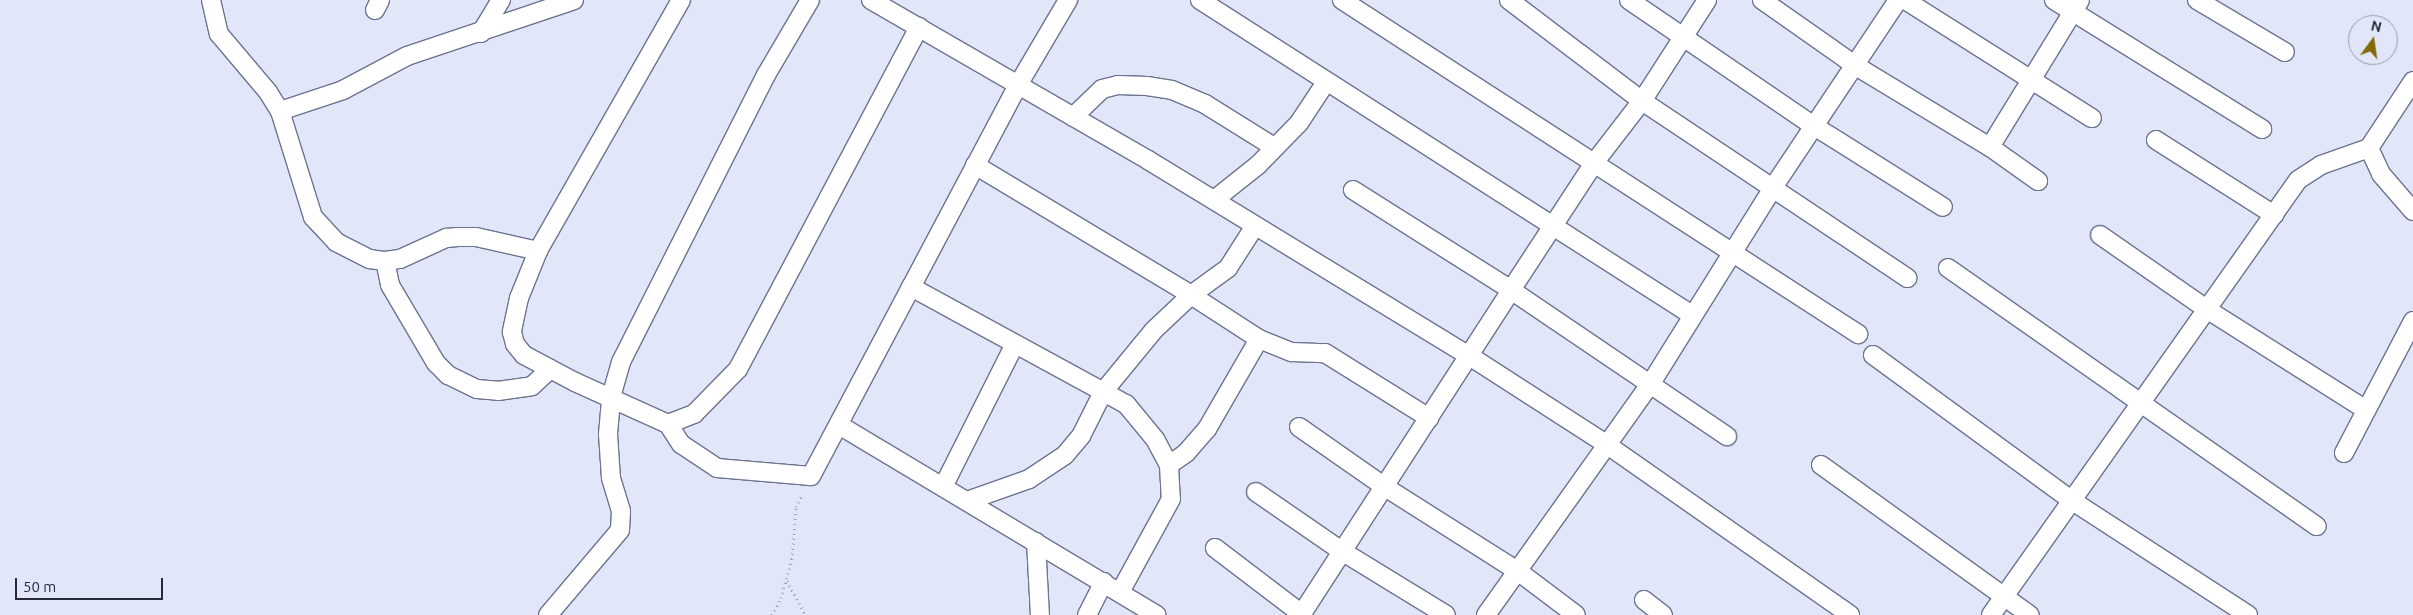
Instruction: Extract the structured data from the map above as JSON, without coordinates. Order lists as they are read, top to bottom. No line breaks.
{"scale_bar":"50 m","north":"top"}
